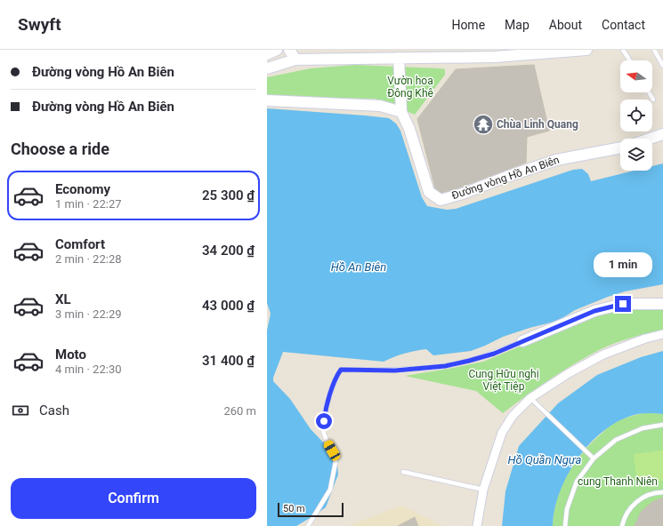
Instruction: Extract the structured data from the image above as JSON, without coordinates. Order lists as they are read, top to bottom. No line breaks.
{"streets":{"street":["Đường vòng Hồ An Biên"]},"water":["Hồ An Biên","Hồ Quần Ngựa"],"parks":["Vườn hoa Đông Khê","Cung Hữu nghị Việt Tiệp","cung Thanh Niên"],"places":{"temple":["Chùa Linh Quang"]},"scale_bar":"50 m","north":"left","page":{"header":"Swyft","nav":["Home","Map","About","Contact"],"banner":["Đường vòng Hồ An Biên","Đường vòng Hồ An Biên"],"heading":"Choose a ride","list":[{"name":"Economy","note":"1 min · 22:27","value":"25 300 ₫"},{"name":"Comfort","note":"2 min · 22:28","value":"34 200 ₫"},{"name":"XL","note":"3 min · 22:29","value":"43 000 ₫"},{"name":"Moto","note":"4 min · 22:30","value":"31 400 ₫"}],"bubble":"1 min","pay":["Cash","260 m"],"buttons":"Confirm","scale":"50 m"}}
